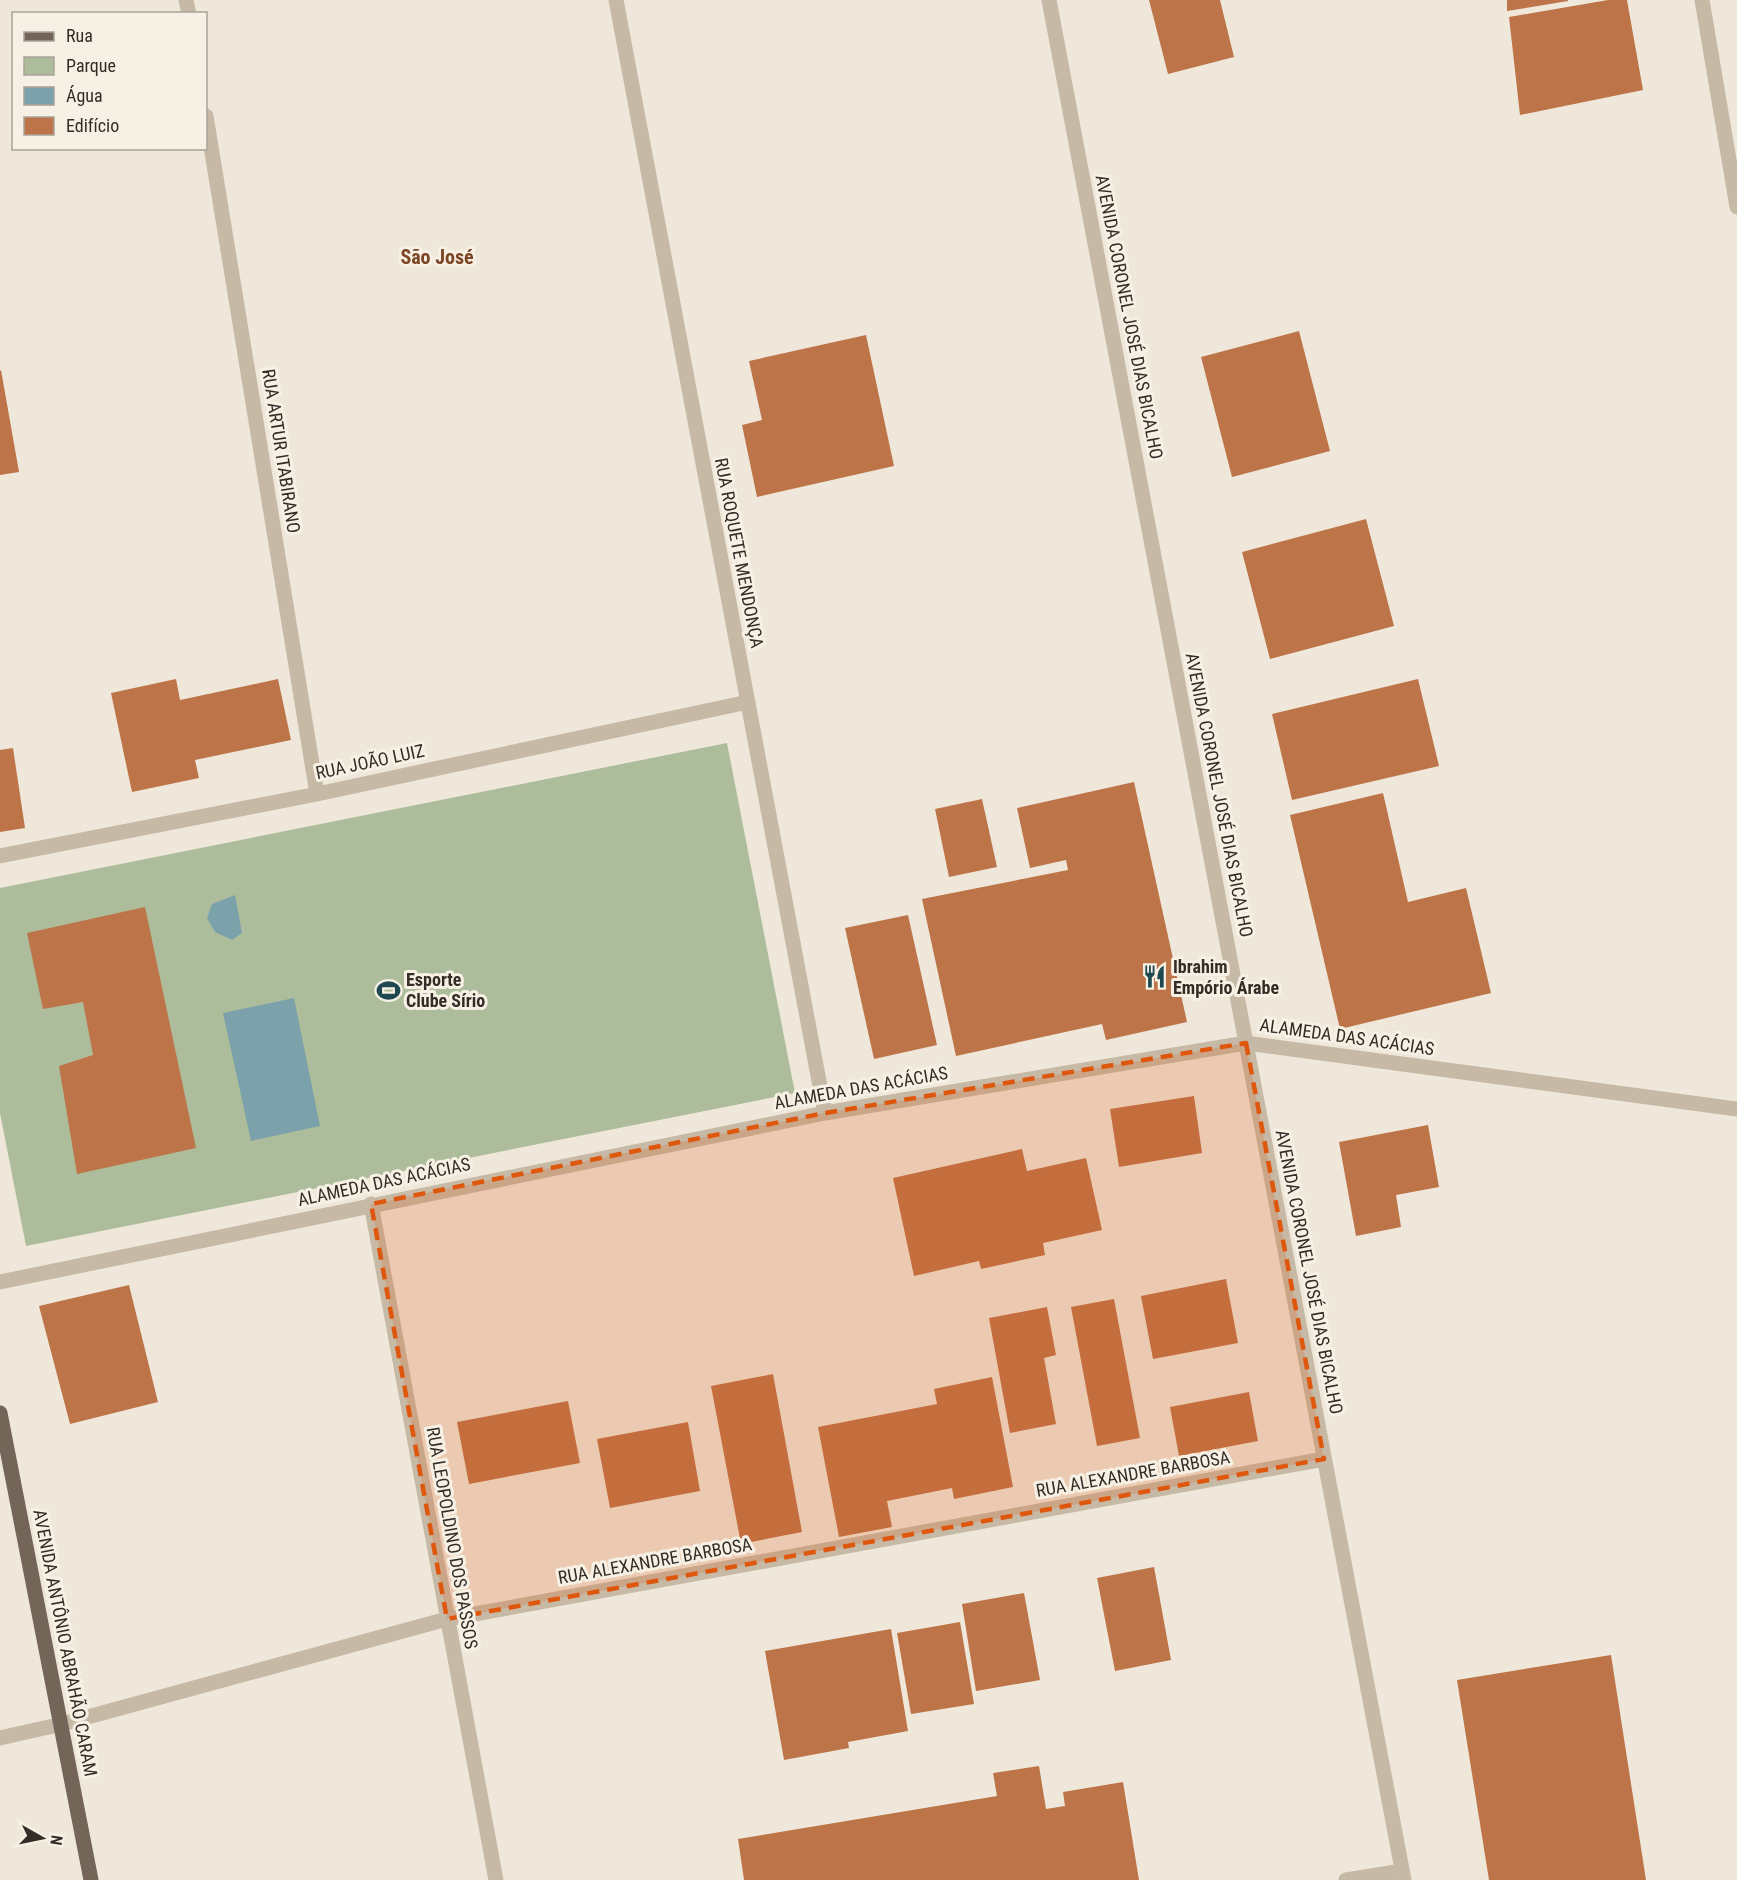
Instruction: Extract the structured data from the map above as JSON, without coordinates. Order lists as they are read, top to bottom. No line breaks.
{"streets":{"main road":["AVENIDA ANTÔNIO ABRAHÃO CARAM"],"street":["AVENIDA CORONEL JOSÉ DIAS BICALHO","RUA ARTUR ITABIRANO","RUA ROQUETE MENDONÇA","RUA JOÃO LUIZ","ALAMEDA DAS ACÁCIAS","RUA ALEXANDRE BARBOSA","RUA LEOPOLDINO DOS PASSOS"]},"crossings":[["AVENIDA CORONEL JOSÉ DIAS BICALHO","ALAMEDA DAS ACÁCIAS"],["AVENIDA CORONEL JOSÉ DIAS BICALHO","RUA ALEXANDRE BARBOSA"],["RUA ARTUR ITABIRANO","RUA JOÃO LUIZ"],["RUA ROQUETE MENDONÇA","RUA JOÃO LUIZ"],["RUA ROQUETE MENDONÇA","ALAMEDA DAS ACÁCIAS"],["ALAMEDA DAS ACÁCIAS","RUA LEOPOLDINO DOS PASSOS"],["RUA ALEXANDRE BARBOSA","RUA LEOPOLDINO DOS PASSOS"],["RUA ALEXANDRE BARBOSA","AVENIDA ANTÔNIO ABRAHÃO CARAM"]],"districts":["São José"],"places":{"restaurant":["Ibrahim Empório Árabe"],"sports":["Esporte Clube Sírio"]},"legend":["Rua","Parque","Água","Edifício"],"north":"right"}
